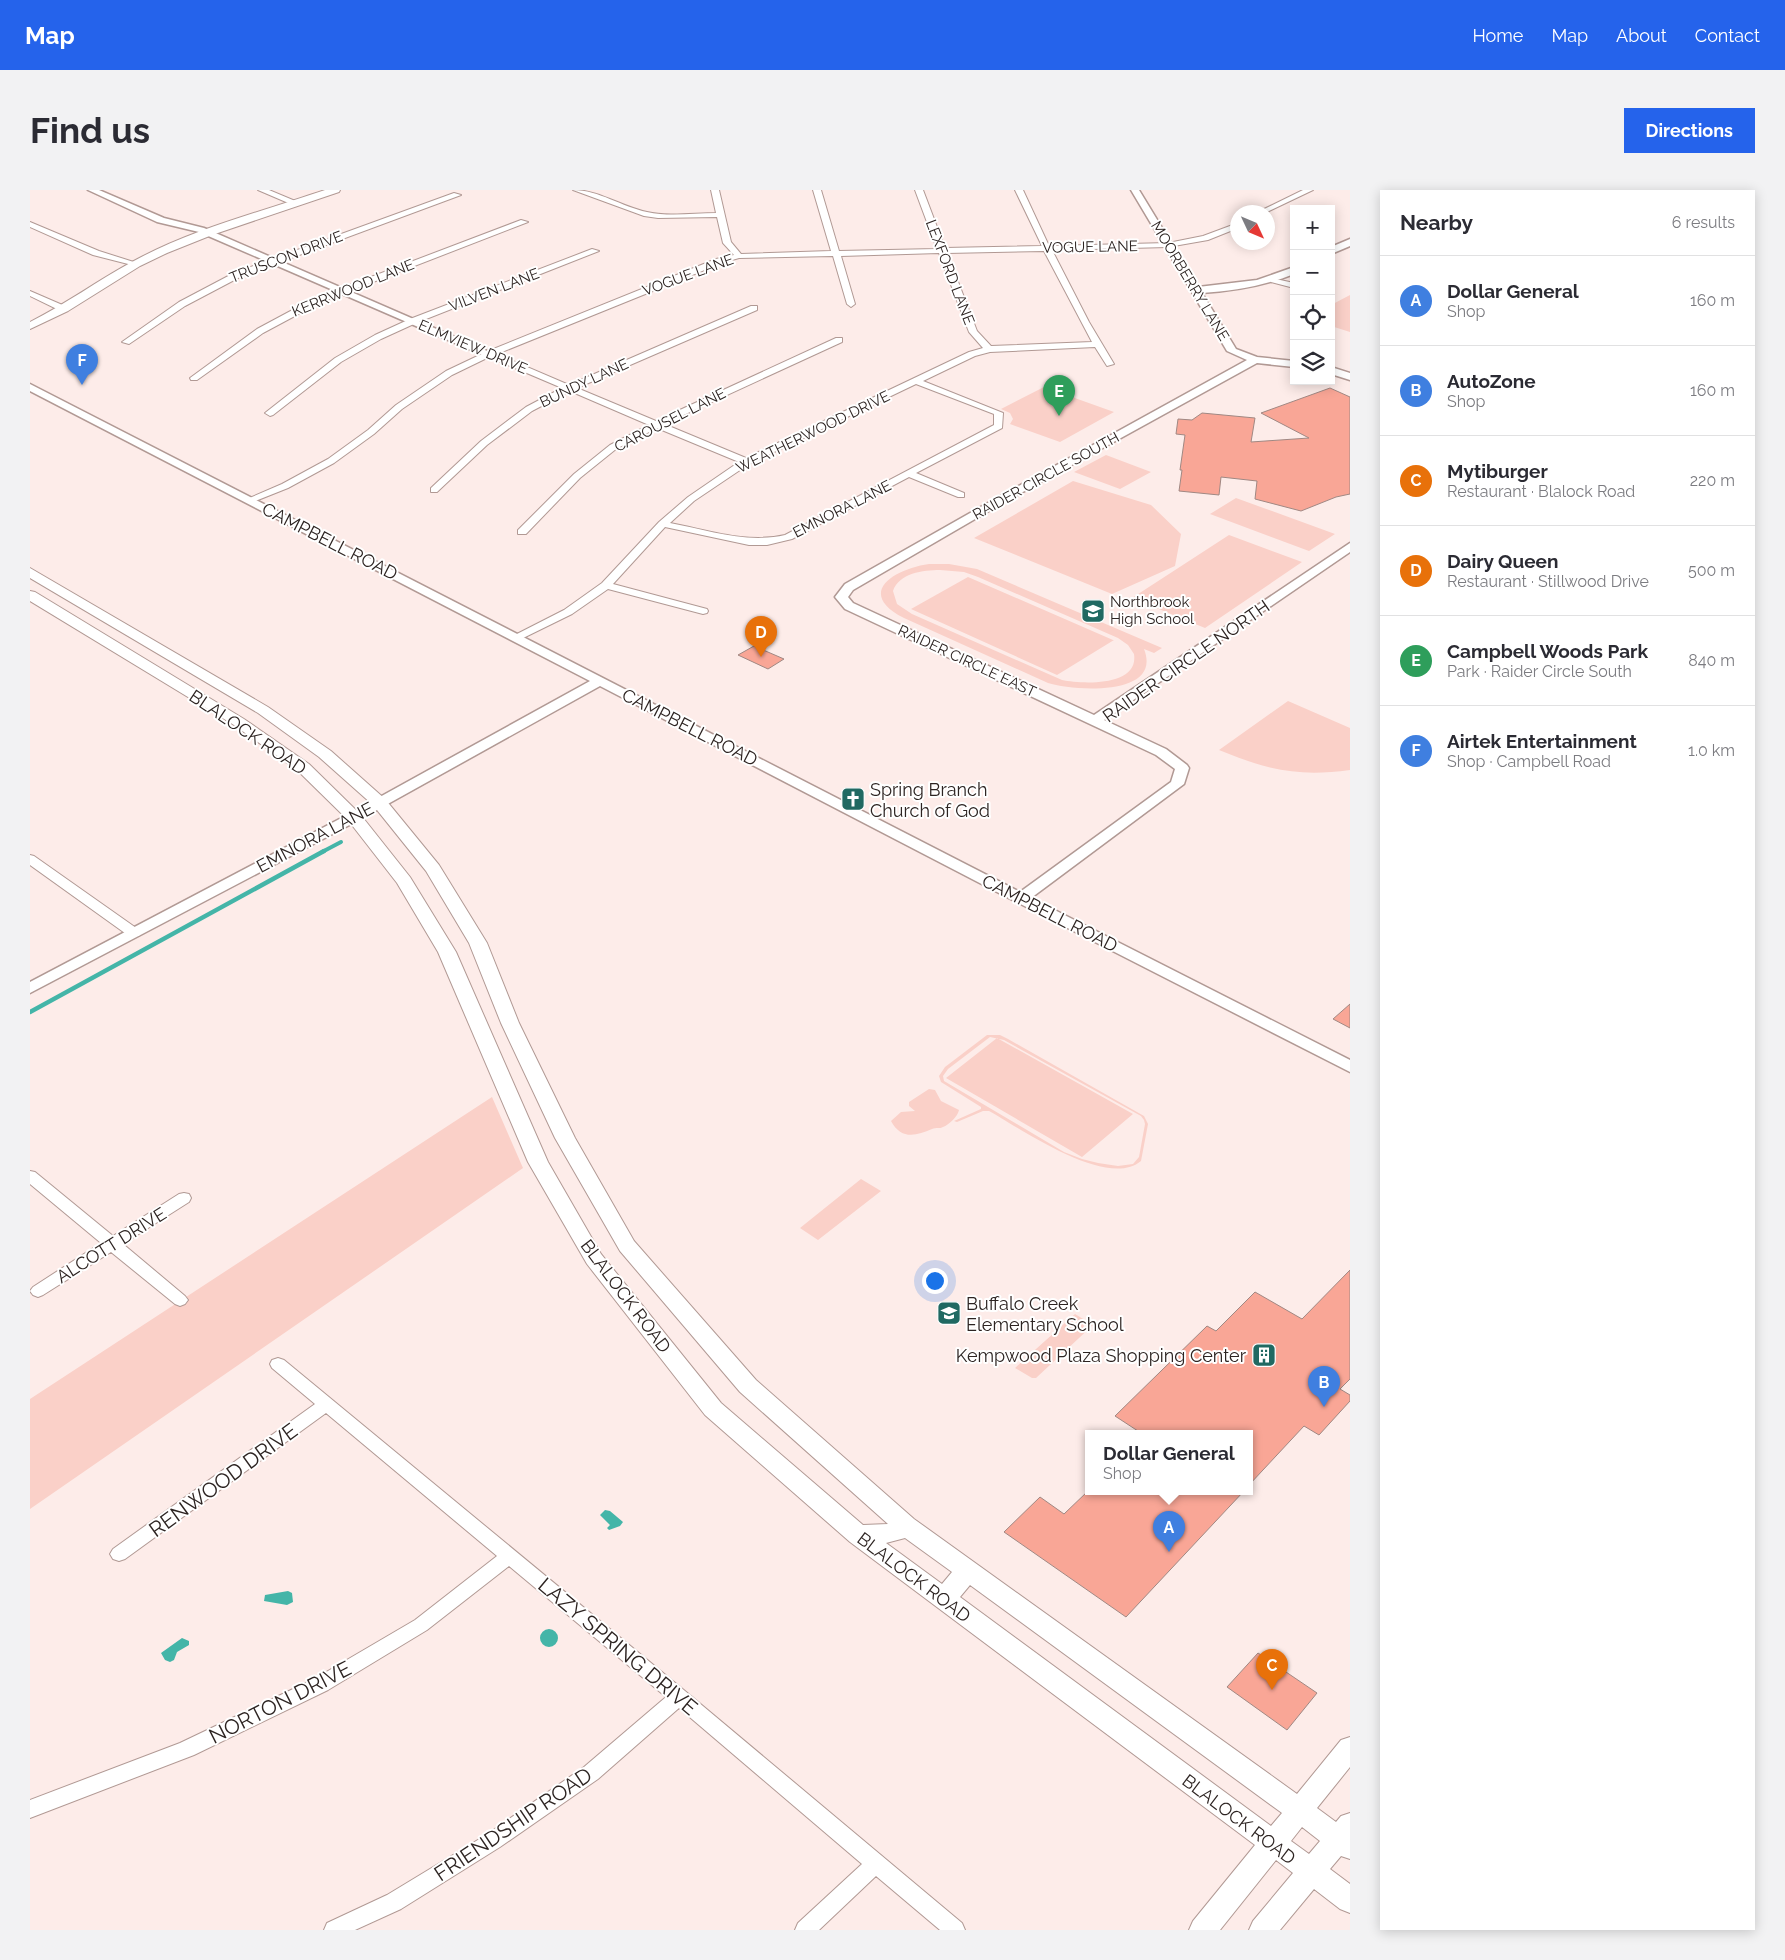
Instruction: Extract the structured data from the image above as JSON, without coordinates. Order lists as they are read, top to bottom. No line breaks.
{"streets":{"main road":["BLALOCK ROAD"],"street":["VOGUE LANE","TRUSCON DRIVE","LEXFORD LANE","MOORBERRY LANE","KERRWOOD LANE","VILVEN LANE","ELMVIEW DRIVE","BUNDY LANE","CAROUSEL LANE","WEATHERWOOD DRIVE","RAIDER CIRCLE SOUTH","EMNORA LANE","CAMPBELL ROAD","RAIDER CIRCLE EAST","RAIDER CIRCLE NORTH","ALCOTT DRIVE","RENWOOD DRIVE","LAZY SPRING DRIVE","NORTON DRIVE","FRIENDSHIP ROAD"]},"crossings":[["VOGUE LANE","LEXFORD LANE"],["VOGUE LANE","MOORBERRY LANE"],["VOGUE LANE","ELMVIEW DRIVE"],["VOGUE LANE","CAMPBELL ROAD"],["TRUSCON DRIVE","ELMVIEW DRIVE"],["LEXFORD LANE","WEATHERWOOD DRIVE"],["MOORBERRY LANE","RAIDER CIRCLE SOUTH"],["KERRWOOD LANE","ELMVIEW DRIVE"],["VILVEN LANE","ELMVIEW DRIVE"],["ELMVIEW DRIVE","BUNDY LANE"],["ELMVIEW DRIVE","CAROUSEL LANE"],["ELMVIEW DRIVE","WEATHERWOOD DRIVE"],["WEATHERWOOD DRIVE","EMNORA LANE"],["WEATHERWOOD DRIVE","CAMPBELL ROAD"],["RAIDER CIRCLE SOUTH","RAIDER CIRCLE EAST"],["EMNORA LANE","CAMPBELL ROAD"],["EMNORA LANE","BLALOCK ROAD"],["CAMPBELL ROAD","RAIDER CIRCLE NORTH"],["RAIDER CIRCLE EAST","RAIDER CIRCLE NORTH"],["RENWOOD DRIVE","LAZY SPRING DRIVE"],["LAZY SPRING DRIVE","NORTON DRIVE"],["LAZY SPRING DRIVE","FRIENDSHIP ROAD"]],"places":{"school or university":["Northbrook High School","Buffalo Creek Elementary School"],"church":["Spring Branch Church of God"],"building":["Kempwood Plaza Shopping Center"]},"north":"bottom right","page":{"header":"Map","nav":["Home","Map","About","Contact"],"buttons":"Directions","title":"Find us","heading":["Nearby","6 results"],"map_buttons":["+","−"],"list":[{"mark":"A","name":"Dollar General","note":"Shop","value":"160 m"},{"mark":"B","name":"AutoZone","note":"Shop","value":"160 m"},{"mark":"C","name":"Mytiburger","note":"Restaurant · Blalock Road","value":"220 m"},{"mark":"D","name":"Dairy Queen","note":"Restaurant · Stillwood Drive","value":"500 m"},{"mark":"E","name":"Campbell Woods Park","note":"Park · Raider Circle South","value":"840 m"},{"mark":"F","name":"Airtek Entertainment","note":"Shop · Campbell Road","value":"1.0 km"}],"pins":["F","E","D","B","A","C"],"popup":["Dollar General","Shop"]}}
